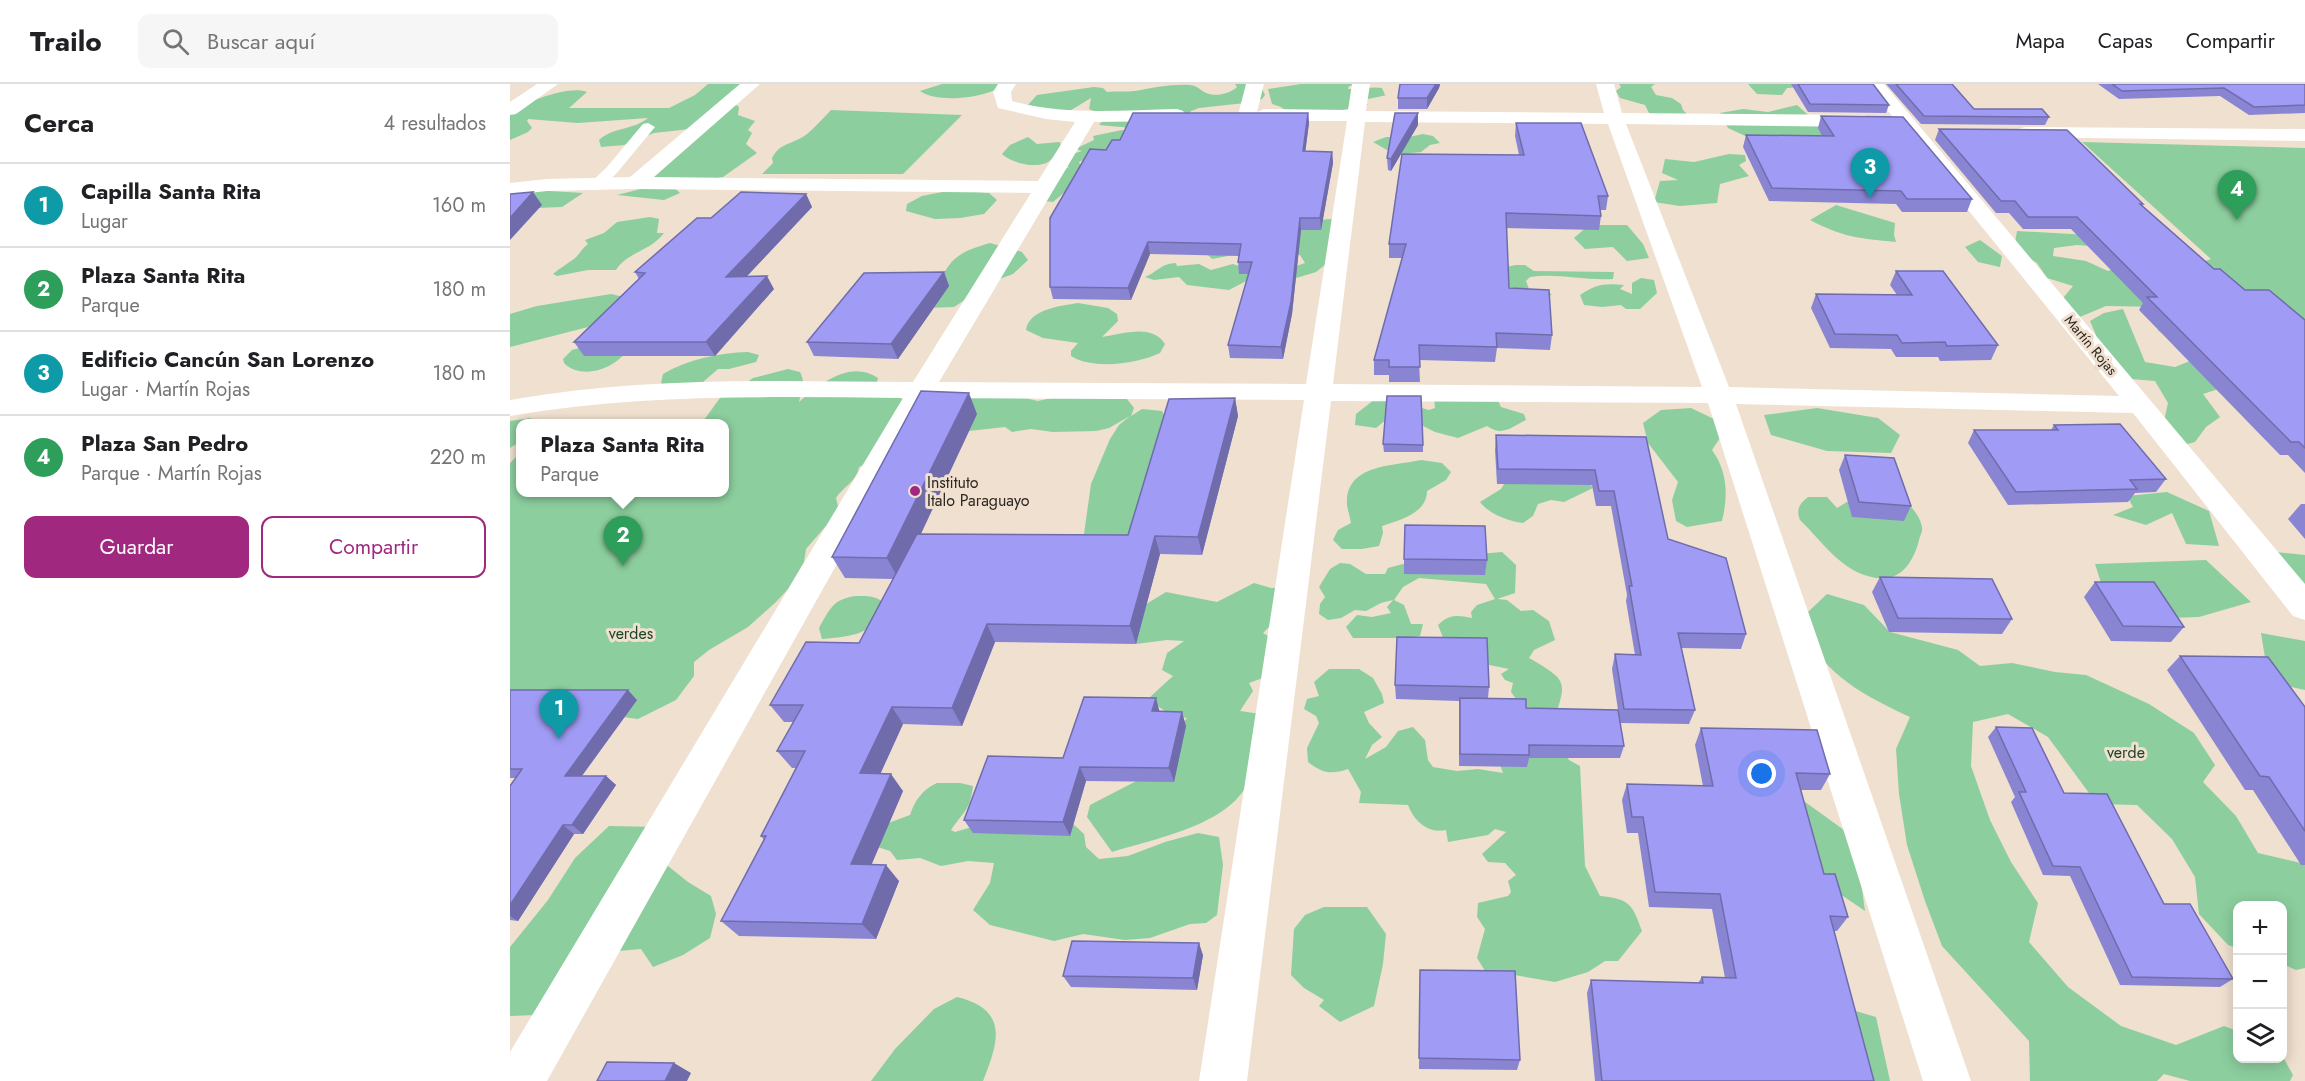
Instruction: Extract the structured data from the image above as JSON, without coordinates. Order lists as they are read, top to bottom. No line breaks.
{"streets":{"street":["Martín Rojas"]},"parks":["verdes","verde"],"places":["Instituto Italo Paraguayo"],"page":{"header":"Trailo","search":"Buscar aquí","nav":["Mapa","Capas","Compartir"],"heading":["Cerca","4 resultados"],"pins":["3","4","2","1"],"list":[{"mark":"1","name":"Capilla Santa Rita","note":"Lugar","value":"160 m"},{"mark":"2","name":"Plaza Santa Rita","note":"Parque","value":"180 m"},{"mark":"3","name":"Edificio Cancún San Lorenzo","note":"Lugar · Martín Rojas","value":"180 m"},{"mark":"4","name":"Plaza San Pedro","note":"Parque · Martín Rojas","value":"220 m"}],"popup":["Plaza Santa Rita","Parque"],"buttons":["Guardar","Compartir"],"map_buttons":["+","−"]}}
